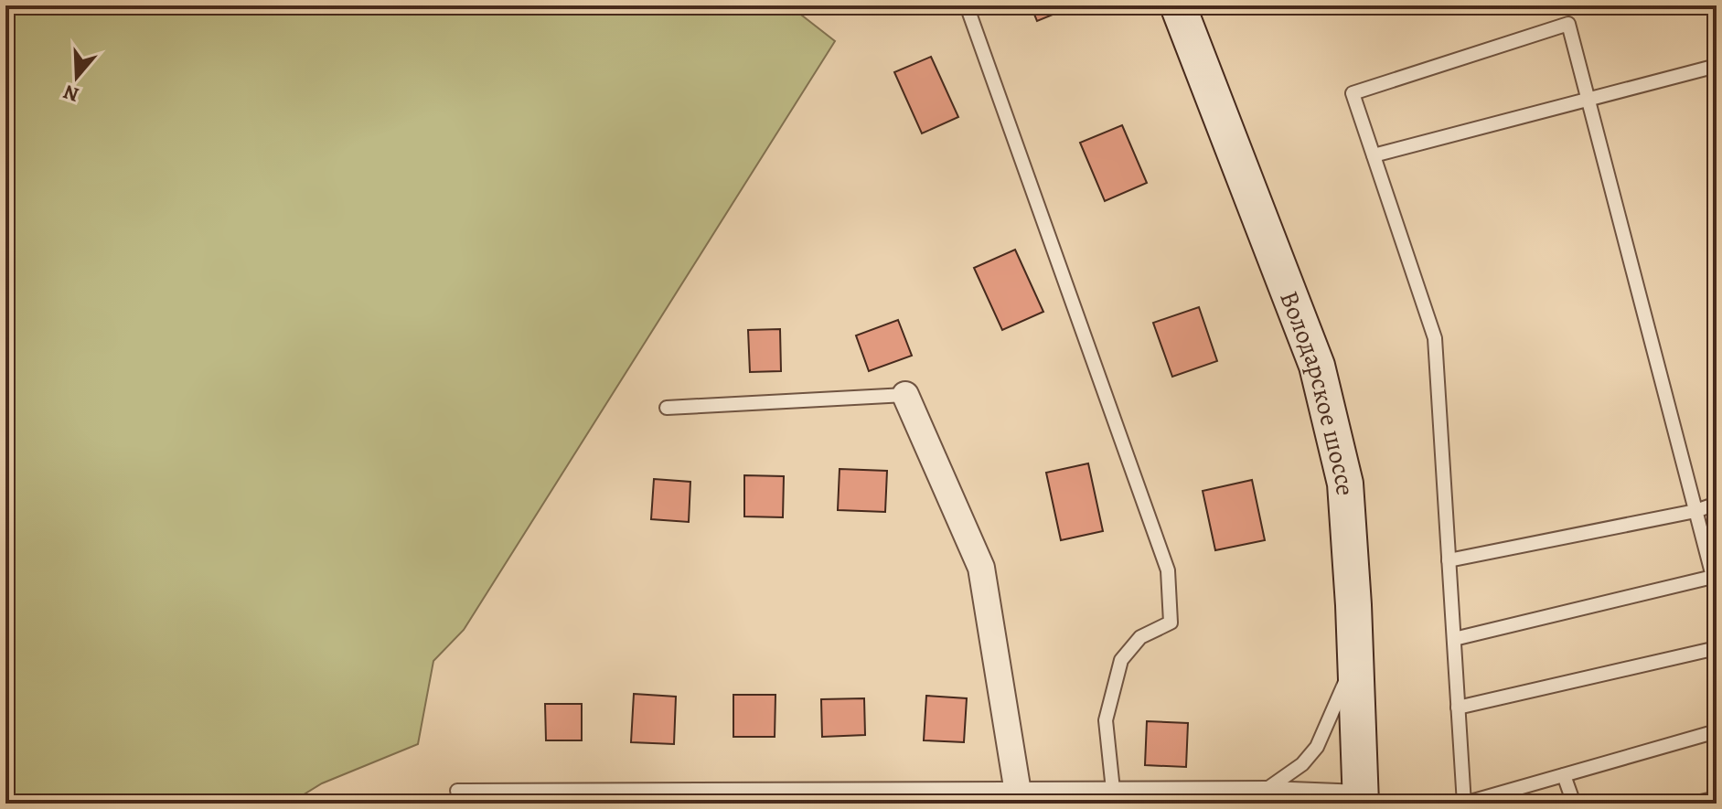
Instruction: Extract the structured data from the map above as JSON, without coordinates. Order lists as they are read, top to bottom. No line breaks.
{"streets":{"main road":["Володарское шоссе"]},"north":"bottom"}
